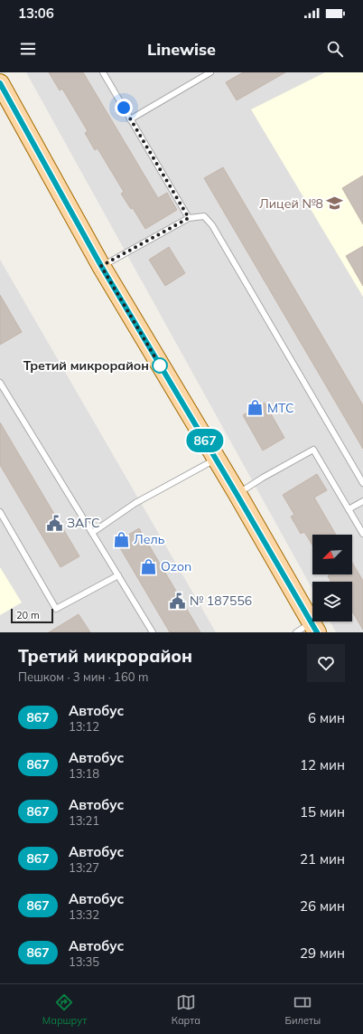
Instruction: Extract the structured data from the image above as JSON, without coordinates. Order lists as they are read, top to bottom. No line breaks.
{"places":{"school or university":["Лицей №8"],"other":["Третий микрорайон"],"shop":["МТС","Лель","Ozon"],"public building":["ЗАГС","№ 187556"]},"lines":["bus line 867"],"scale_bar":"20 m","north":"bottom left","page":{"status":"13:06","header":"Linewise","on_map":"867","scale":"20 m","heading":["Третий микрорайон","Пешком · 3 мин · 160 m"],"list":[{"mark":"867","name":"Автобус","note":"13:12","value":"6 мин"},{"mark":"867","name":"Автобус","note":"13:18","value":"12 мин"},{"mark":"867","name":"Автобус","note":"13:21","value":"15 мин"},{"mark":"867","name":"Автобус","note":"13:27","value":"21 мин"},{"mark":"867","name":"Автобус","note":"13:32","value":"26 мин"},{"mark":"867","name":"Автобус","note":"13:35","value":"29 мин"}],"tabs":["Маршрут","Карта","Билеты"]}}
